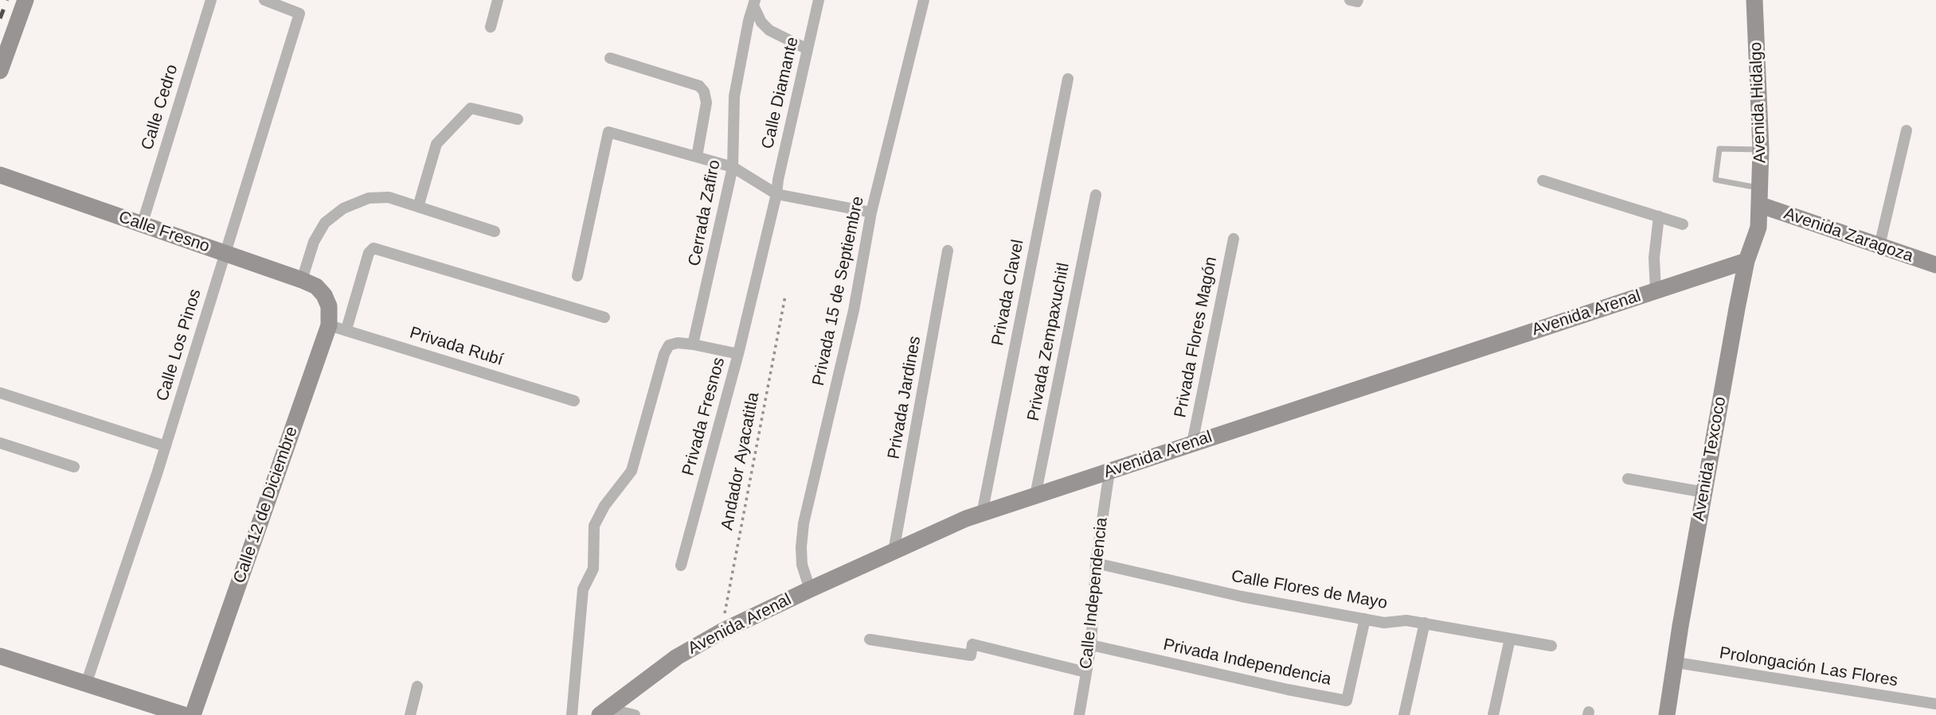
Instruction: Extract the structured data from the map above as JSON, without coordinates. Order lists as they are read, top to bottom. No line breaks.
{"streets":{"main road":["Avenida Hidalgo","Calle Fresno","Avenida Zaragoza","Avenida Arenal","Avenida Texcoco","Calle 12 de Diciembre"],"street":["Calle Diamante","Calle Cedro","Cerrada Zafiro","Privada 15 de Septiembre","Privada Clavel","Privada Flores Magón","Privada Zempaxuchitl","Calle Los Pinos","Privada Rubí","Privada Jardines","Privada Fresnos","Calle Flores de Mayo","Calle Independencia","Privada Independencia","Prolongación Las Flores"],"path":["Andador Ayacatitla"]},"crossings":[["Calle Diamante","Privada Fresnos"],["Avenida Hidalgo","Avenida Zaragoza"],["Avenida Hidalgo","Avenida Texcoco"],["Calle Cedro","Calle Fresno"],["Cerrada Zafiro","Privada Fresnos"],["Calle Fresno","Calle Los Pinos"],["Calle Fresno","Calle 12 de Diciembre"],["Avenida Zaragoza","Avenida Texcoco"],["Privada 15 de Septiembre","Avenida Arenal"],["Privada Clavel","Avenida Arenal"],["Avenida Arenal","Privada Flores Magón"],["Avenida Arenal","Privada Zempaxuchitl"],["Avenida Arenal","Privada Jardines"],["Avenida Arenal","Avenida Texcoco"],["Avenida Arenal","Andador Ayacatitla"],["Avenida Arenal","Calle Independencia"],["Privada Rubí","Calle 12 de Diciembre"],["Avenida Texcoco","Prolongación Las Flores"],["Calle Flores de Mayo","Calle Independencia"],["Calle Flores de Mayo","Privada Independencia"],["Calle Independencia","Privada Independencia"]]}
